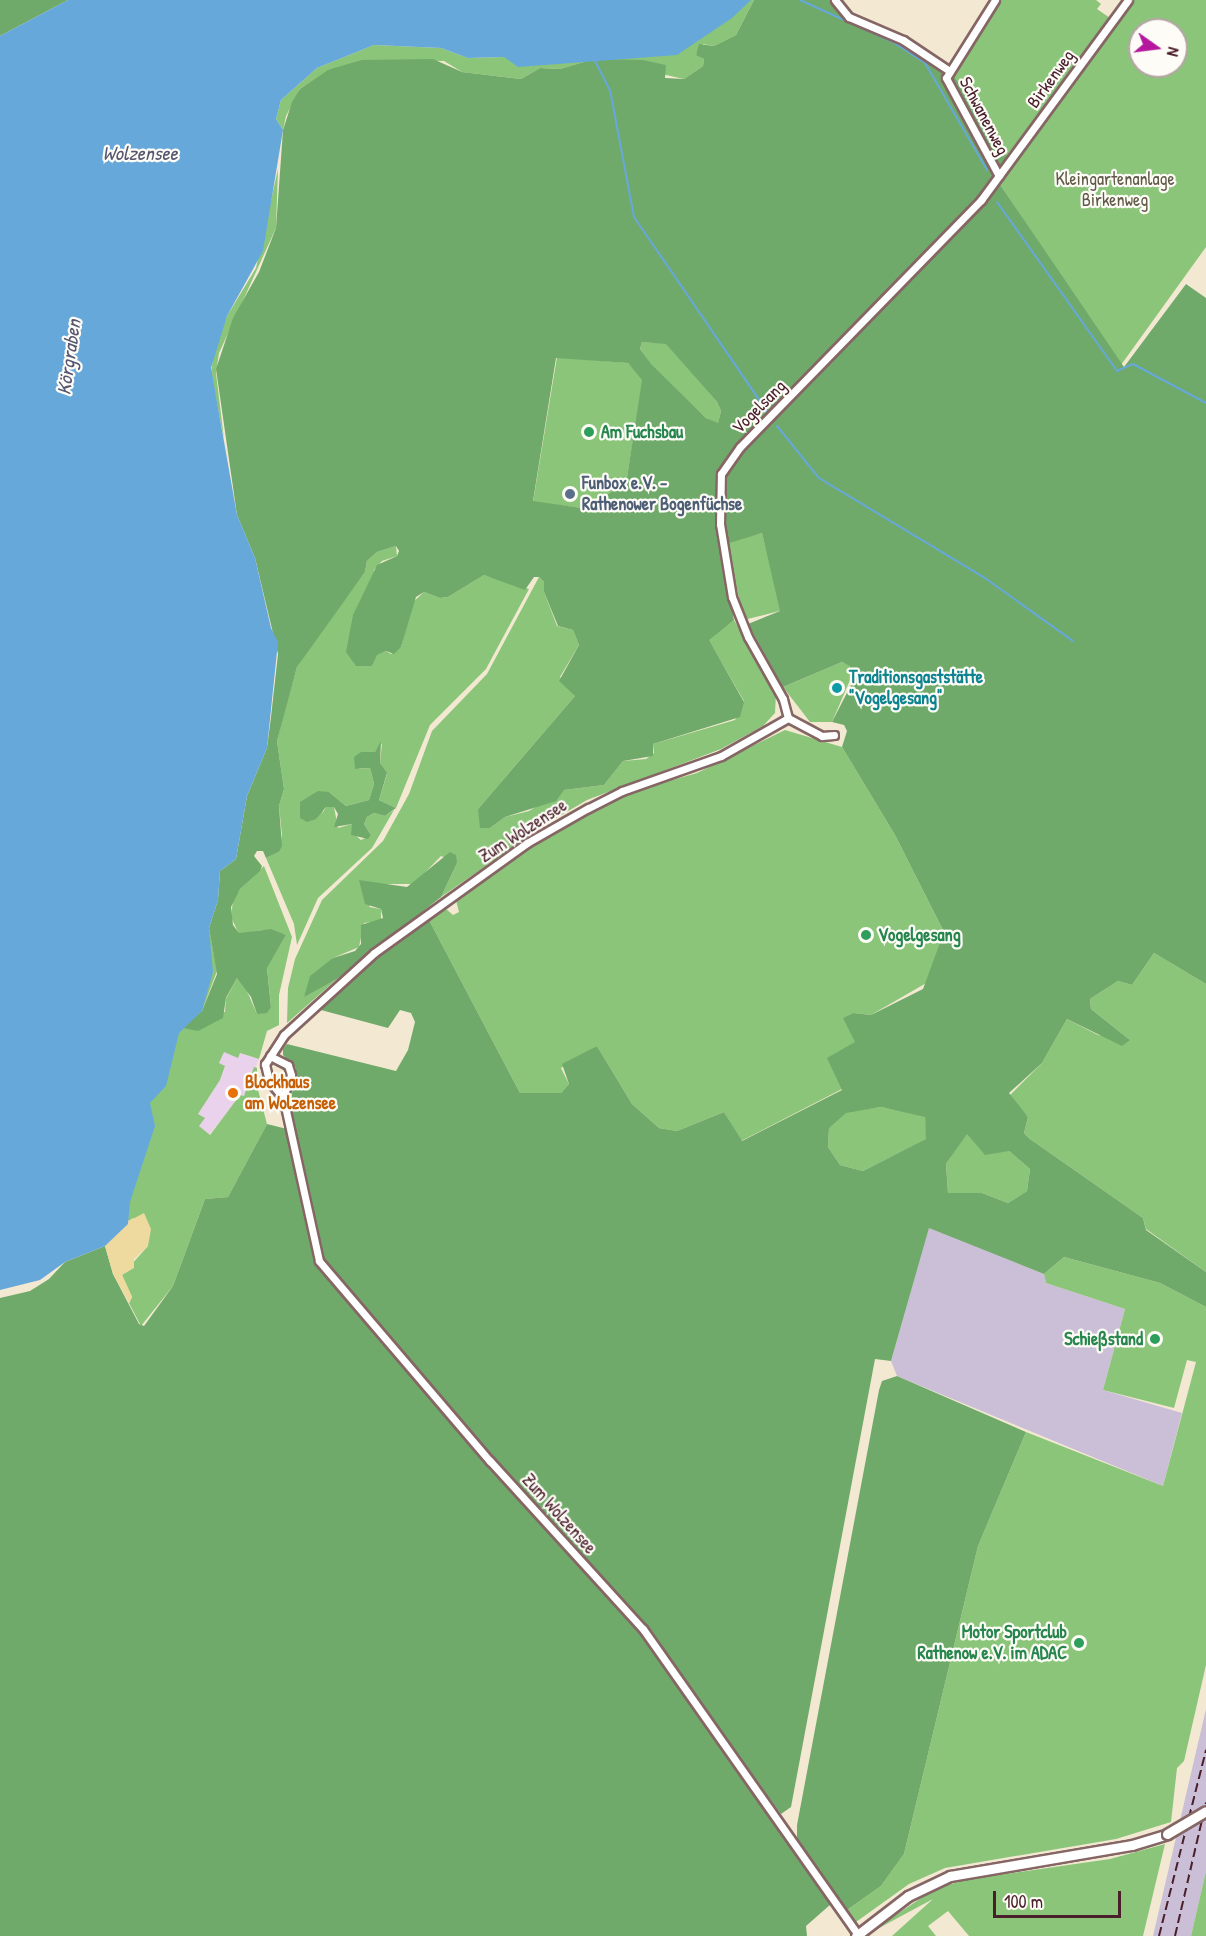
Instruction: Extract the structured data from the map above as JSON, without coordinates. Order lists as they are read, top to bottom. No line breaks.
{"streets":{"street":["Birkenweg","Schwanenweg","Vogelsang","Zum Wolzensee"]},"crossings":[["Birkenweg","Schwanenweg"],["Birkenweg","Vogelsang"],["Schwanenweg","Vogelsang"],["Vogelsang","Zum Wolzensee"]],"water":["Wolzensee","Körgraben"],"parks":["Kleingartenanlage Birkenweg"],"places":["Am Fuchsbau","Funbox e.V. - Rathenower Bogenfüchse","Traditionsgaststätte \"Vogelgesang\"","Vogelgesang","Blockhaus am Wolzensee","Schießstand","Motor Sportclub Rathenow e.V. im ADAC"],"scale_bar":"100 m","north":"right"}
